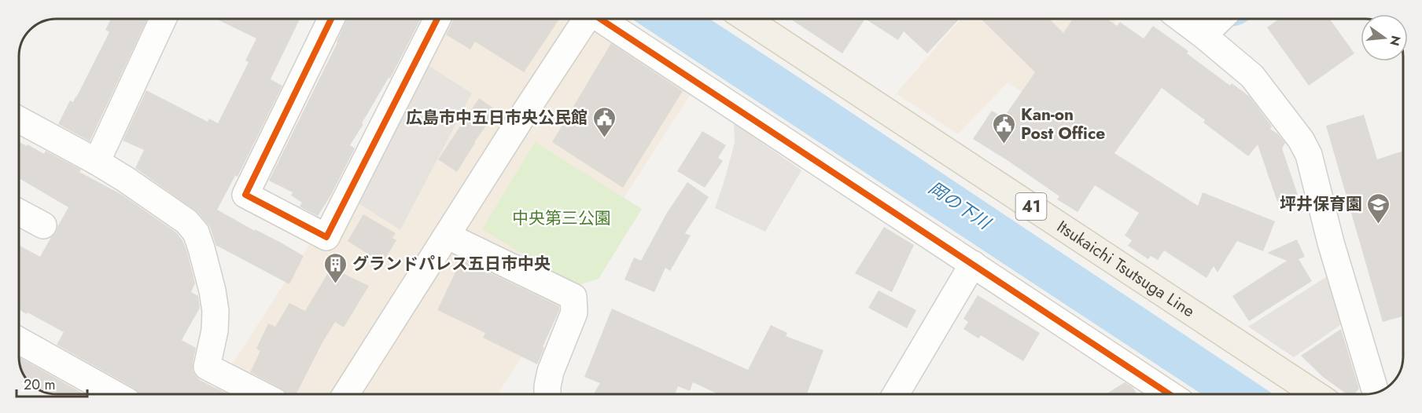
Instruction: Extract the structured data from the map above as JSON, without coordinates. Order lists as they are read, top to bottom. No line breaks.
{"streets":{"main road":["41","Itsukaichi Tsutsuga Line"]},"water":["岡の下川"],"parks":["中央第三公園"],"places":{"public building":["広島市中五日市央公民館","Kan-on Post Office"],"school or university":["坪井保育園"],"building":["グランドパレス五日市中央"]},"scale_bar":"20 m","north":"right"}
